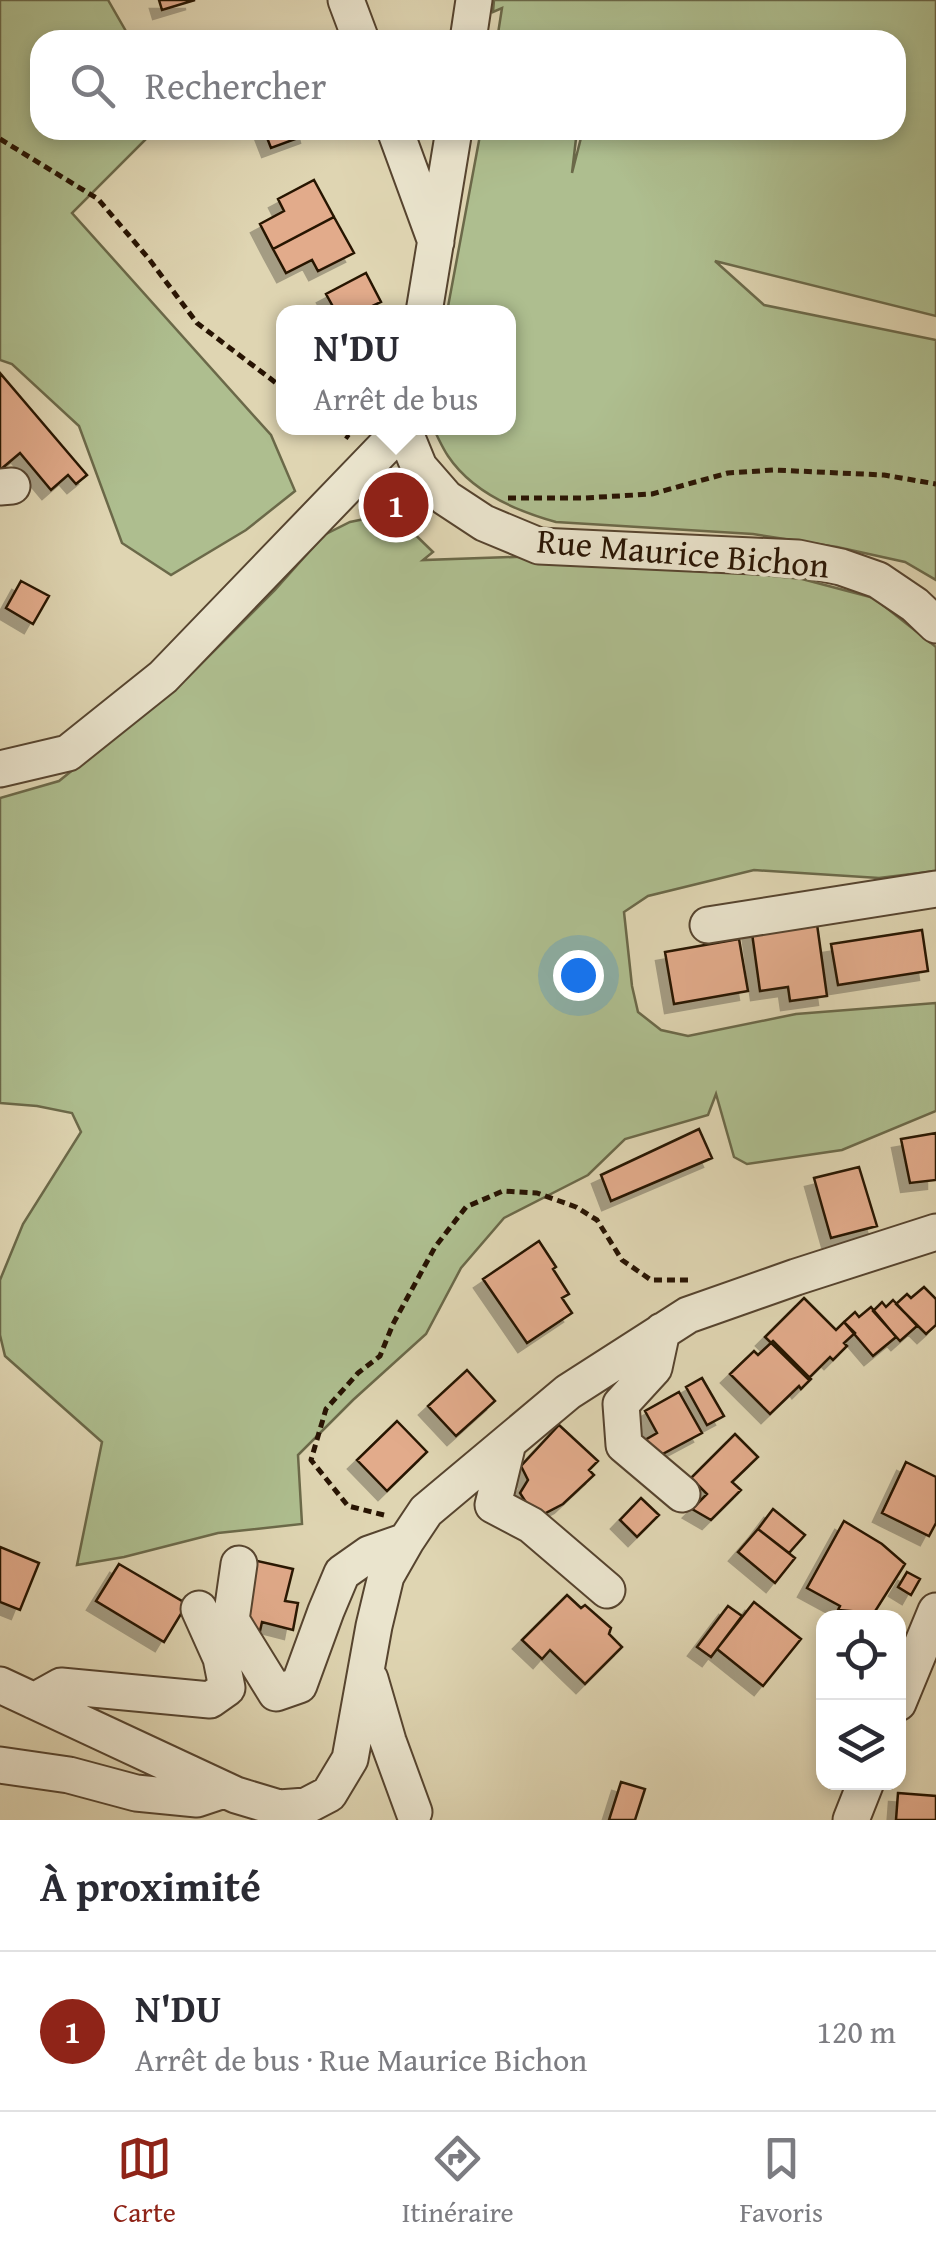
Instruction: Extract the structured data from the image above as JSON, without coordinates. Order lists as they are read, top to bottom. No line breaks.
{"streets":{"street":["Rue Maurice Bichon"]},"page":{"search":"Rechercher","popup":["N'DU","Arrêt de bus"],"pins":"1","heading":"À proximité","list":[{"mark":"1","name":"N'DU","note":"Arrêt de bus · Rue Maurice Bichon","value":"120 m"}],"nav":["Carte","Itinéraire","Favoris"]}}
